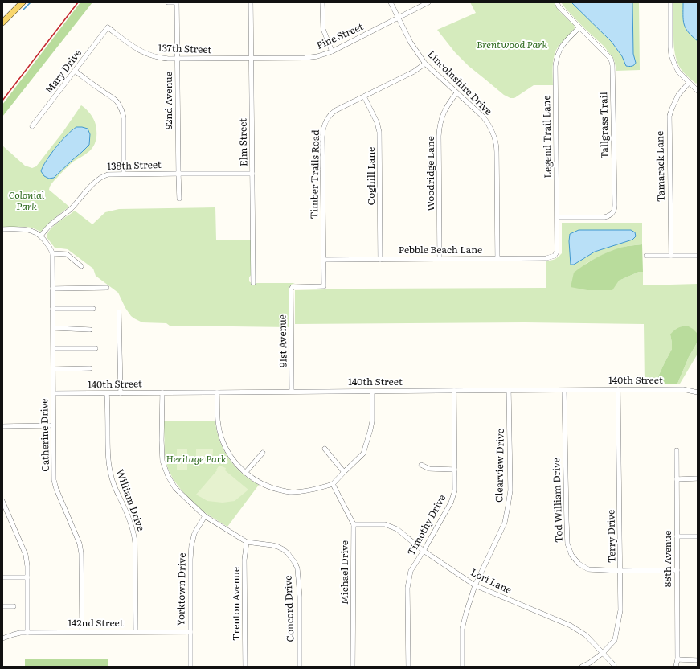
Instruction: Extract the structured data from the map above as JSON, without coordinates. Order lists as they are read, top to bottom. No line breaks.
{"streets":{"street":["Pine Street","137th Street","Mary Drive","Lincolnshire Drive","92nd Avenue","Tallgrass Trail","Legend Trail Lane","Elm Street","138th Street","Tamarack Lane","Woodridge Lane","Timber Trails Road","Coghill Lane","Pebble Beach Lane","91st Avenue","140th Street","Catherine Drive","Clearview Drive","William Drive","Tod William Drive","Timothy Drive","Terry Drive","88th Avenue","Michael Drive","Lori Lane","Yorktown Drive","Trenton Avenue","Concord Drive","142nd Street"]},"crossings":[["Pine Street","137th Street"],["Pine Street","Lincolnshire Drive"],["Pine Street","Elm Street"],["137th Street","Mary Drive"],["137th Street","92nd Avenue"],["137th Street","Elm Street"],["Lincolnshire Drive","Woodridge Lane"],["Lincolnshire Drive","Timber Trails Road"],["Lincolnshire Drive","Pebble Beach Lane"],["92nd Avenue","138th Street"],["Tallgrass Trail","Legend Trail Lane"],["Legend Trail Lane","Pebble Beach Lane"],["Elm Street","138th Street"],["138th Street","Catherine Drive"],["Woodridge Lane","Pebble Beach Lane"],["Timber Trails Road","Coghill Lane"],["Timber Trails Road","Pebble Beach Lane"],["Timber Trails Road","91st Avenue"],["Coghill Lane","Pebble Beach Lane"],["91st Avenue","140th Street"],["140th Street","Catherine Drive"],["140th Street","Clearview Drive"],["140th Street","William Drive"],["140th Street","Tod William Drive"],["140th Street","Timothy Drive"],["140th Street","Terry Drive"],["140th Street","Concord Drive"],["Catherine Drive","142nd Street"],["Clearview Drive","Lori Lane"],["William Drive","142nd Street"],["Tod William Drive","Terry Drive"],["Tod William Drive","88th Avenue"],["Timothy Drive","Lori Lane"],["Terry Drive","Lori Lane"],["Michael Drive","Lori Lane"],["Yorktown Drive","Concord Drive"],["Yorktown Drive","142nd Street"],["Trenton Avenue","Concord Drive"]],"parks":["Brentwood Park","Colonial Park","Heritage Park"]}
